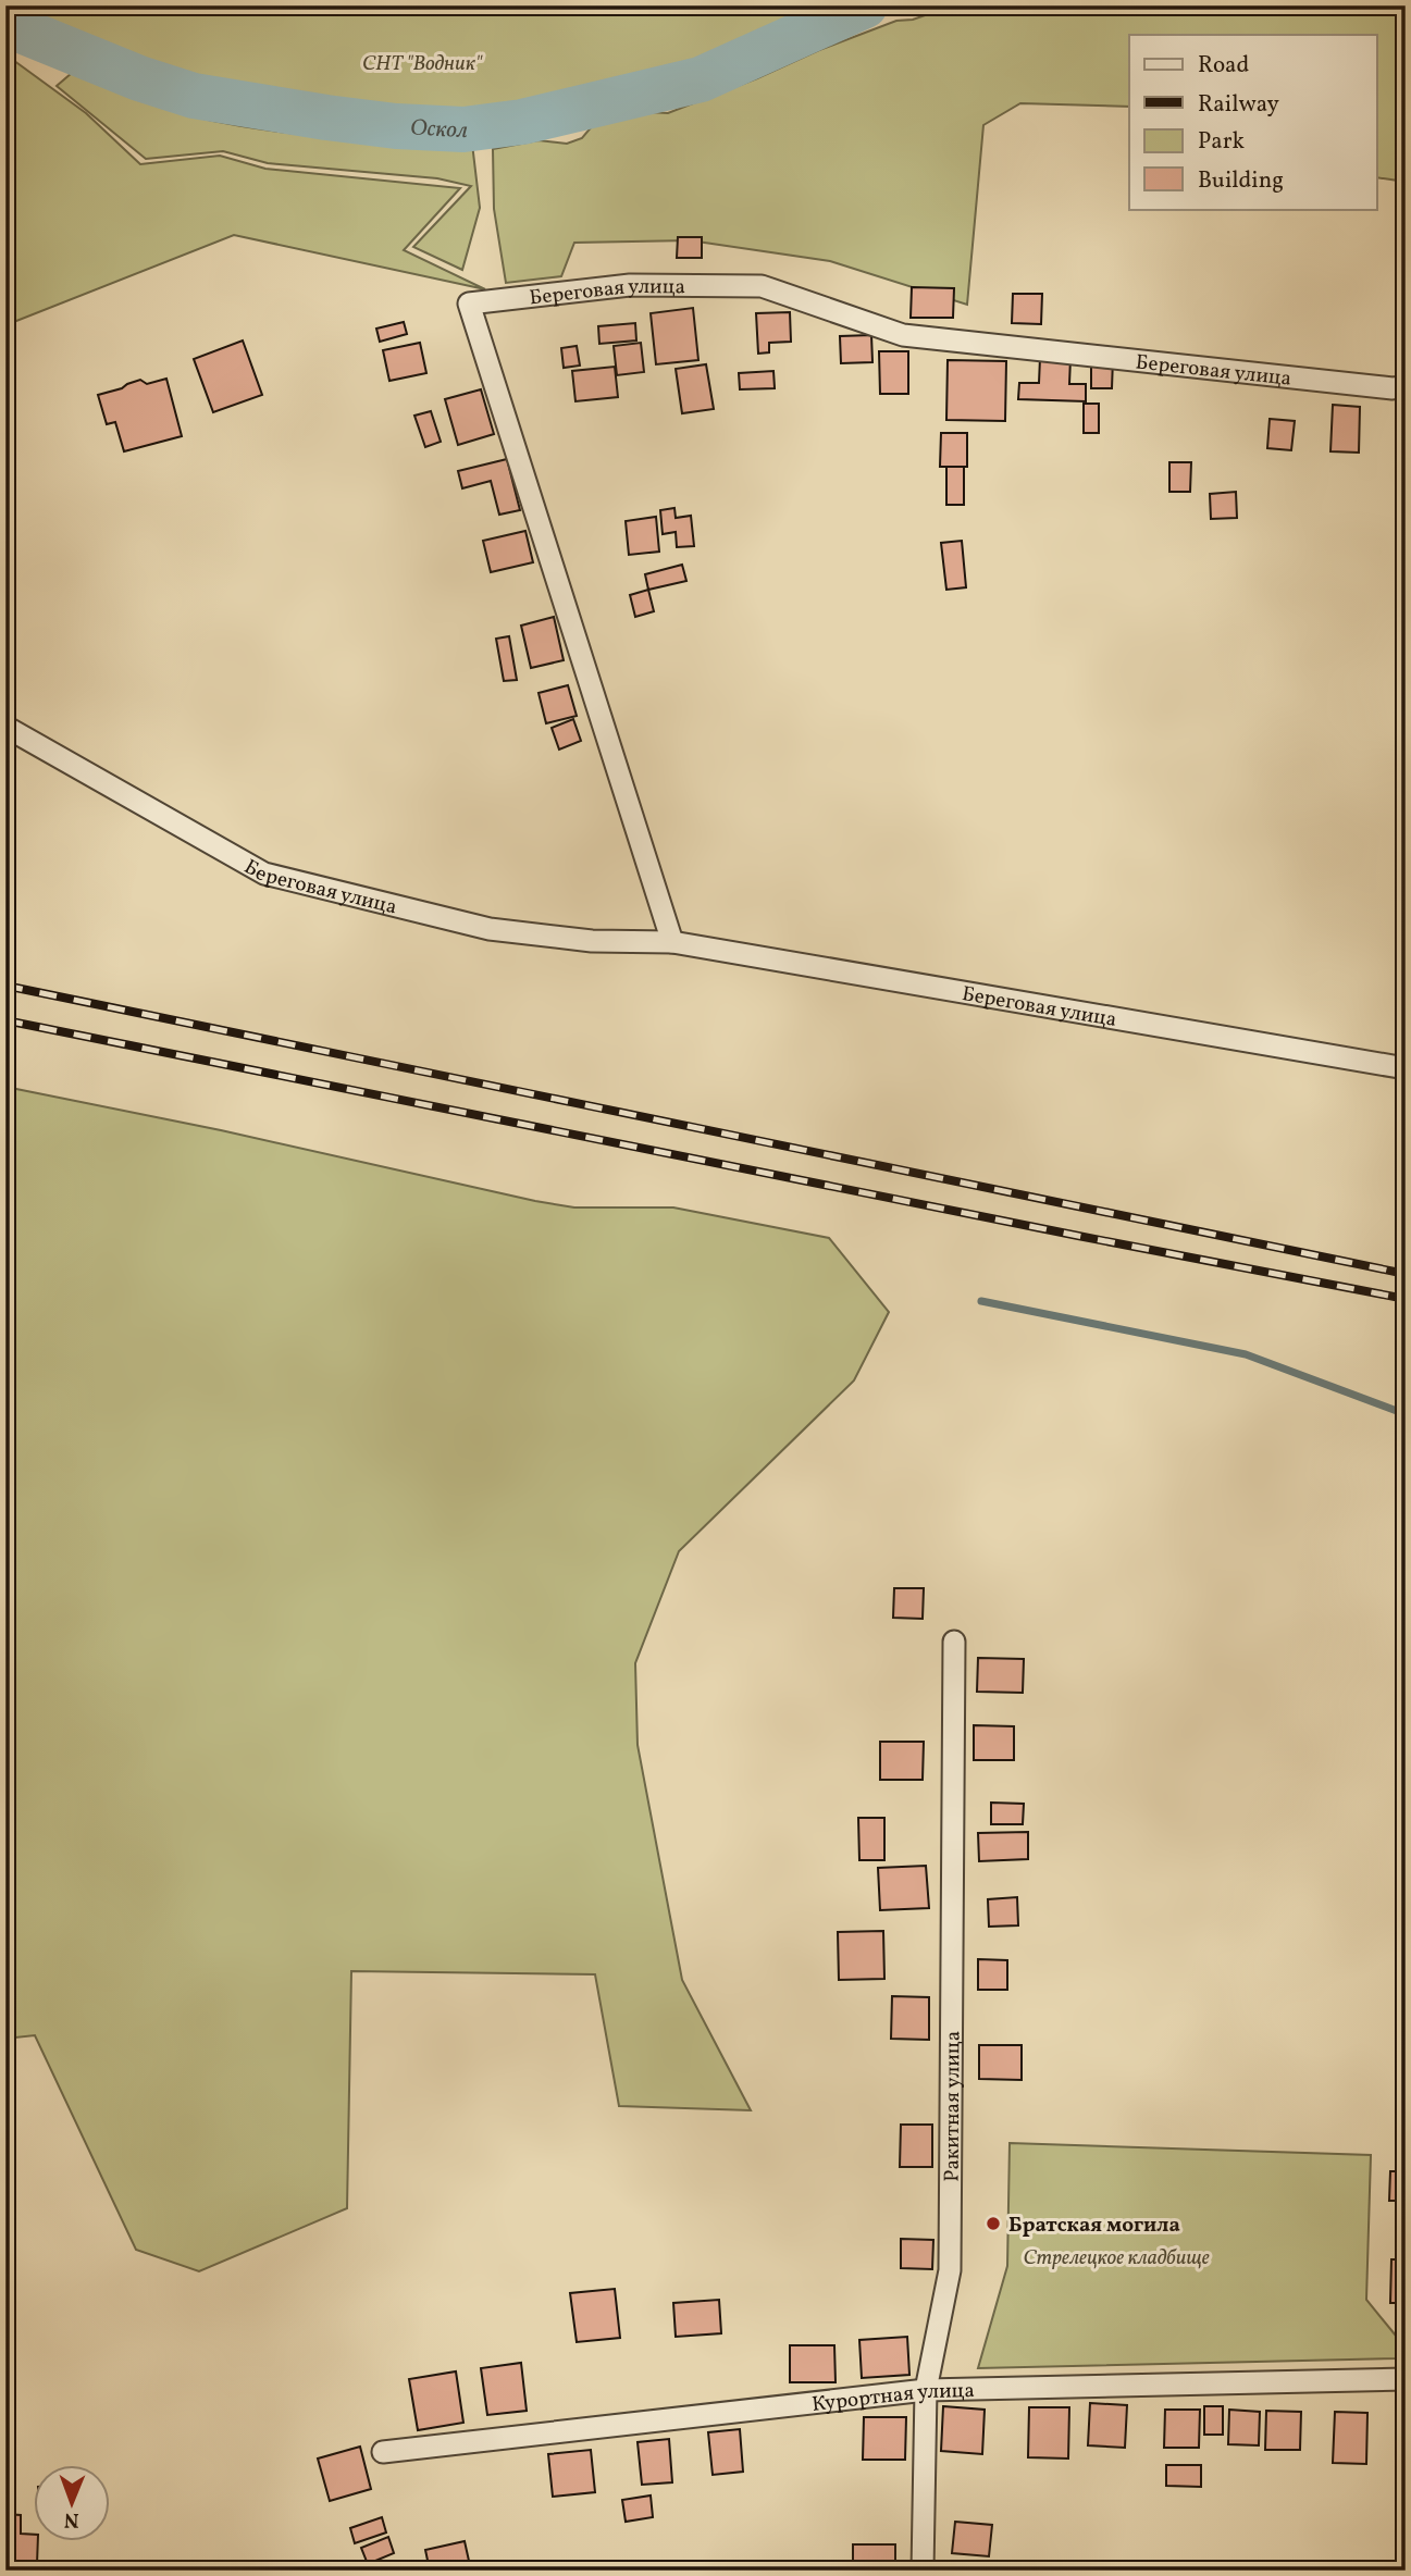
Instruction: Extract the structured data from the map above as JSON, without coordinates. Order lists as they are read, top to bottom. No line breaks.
{"streets":{"street":["Береговая улица","Ракитная улица","Курортная улица"]},"crossings":[["Ракитная улица","Курортная улица"]],"water":["Оскол"],"parks":["СНТ \"Водник\"","Стрелецкое кладбище"],"places":["Братская могила"],"legend":["Road","Railway","Park","Building"],"north":"bottom"}
